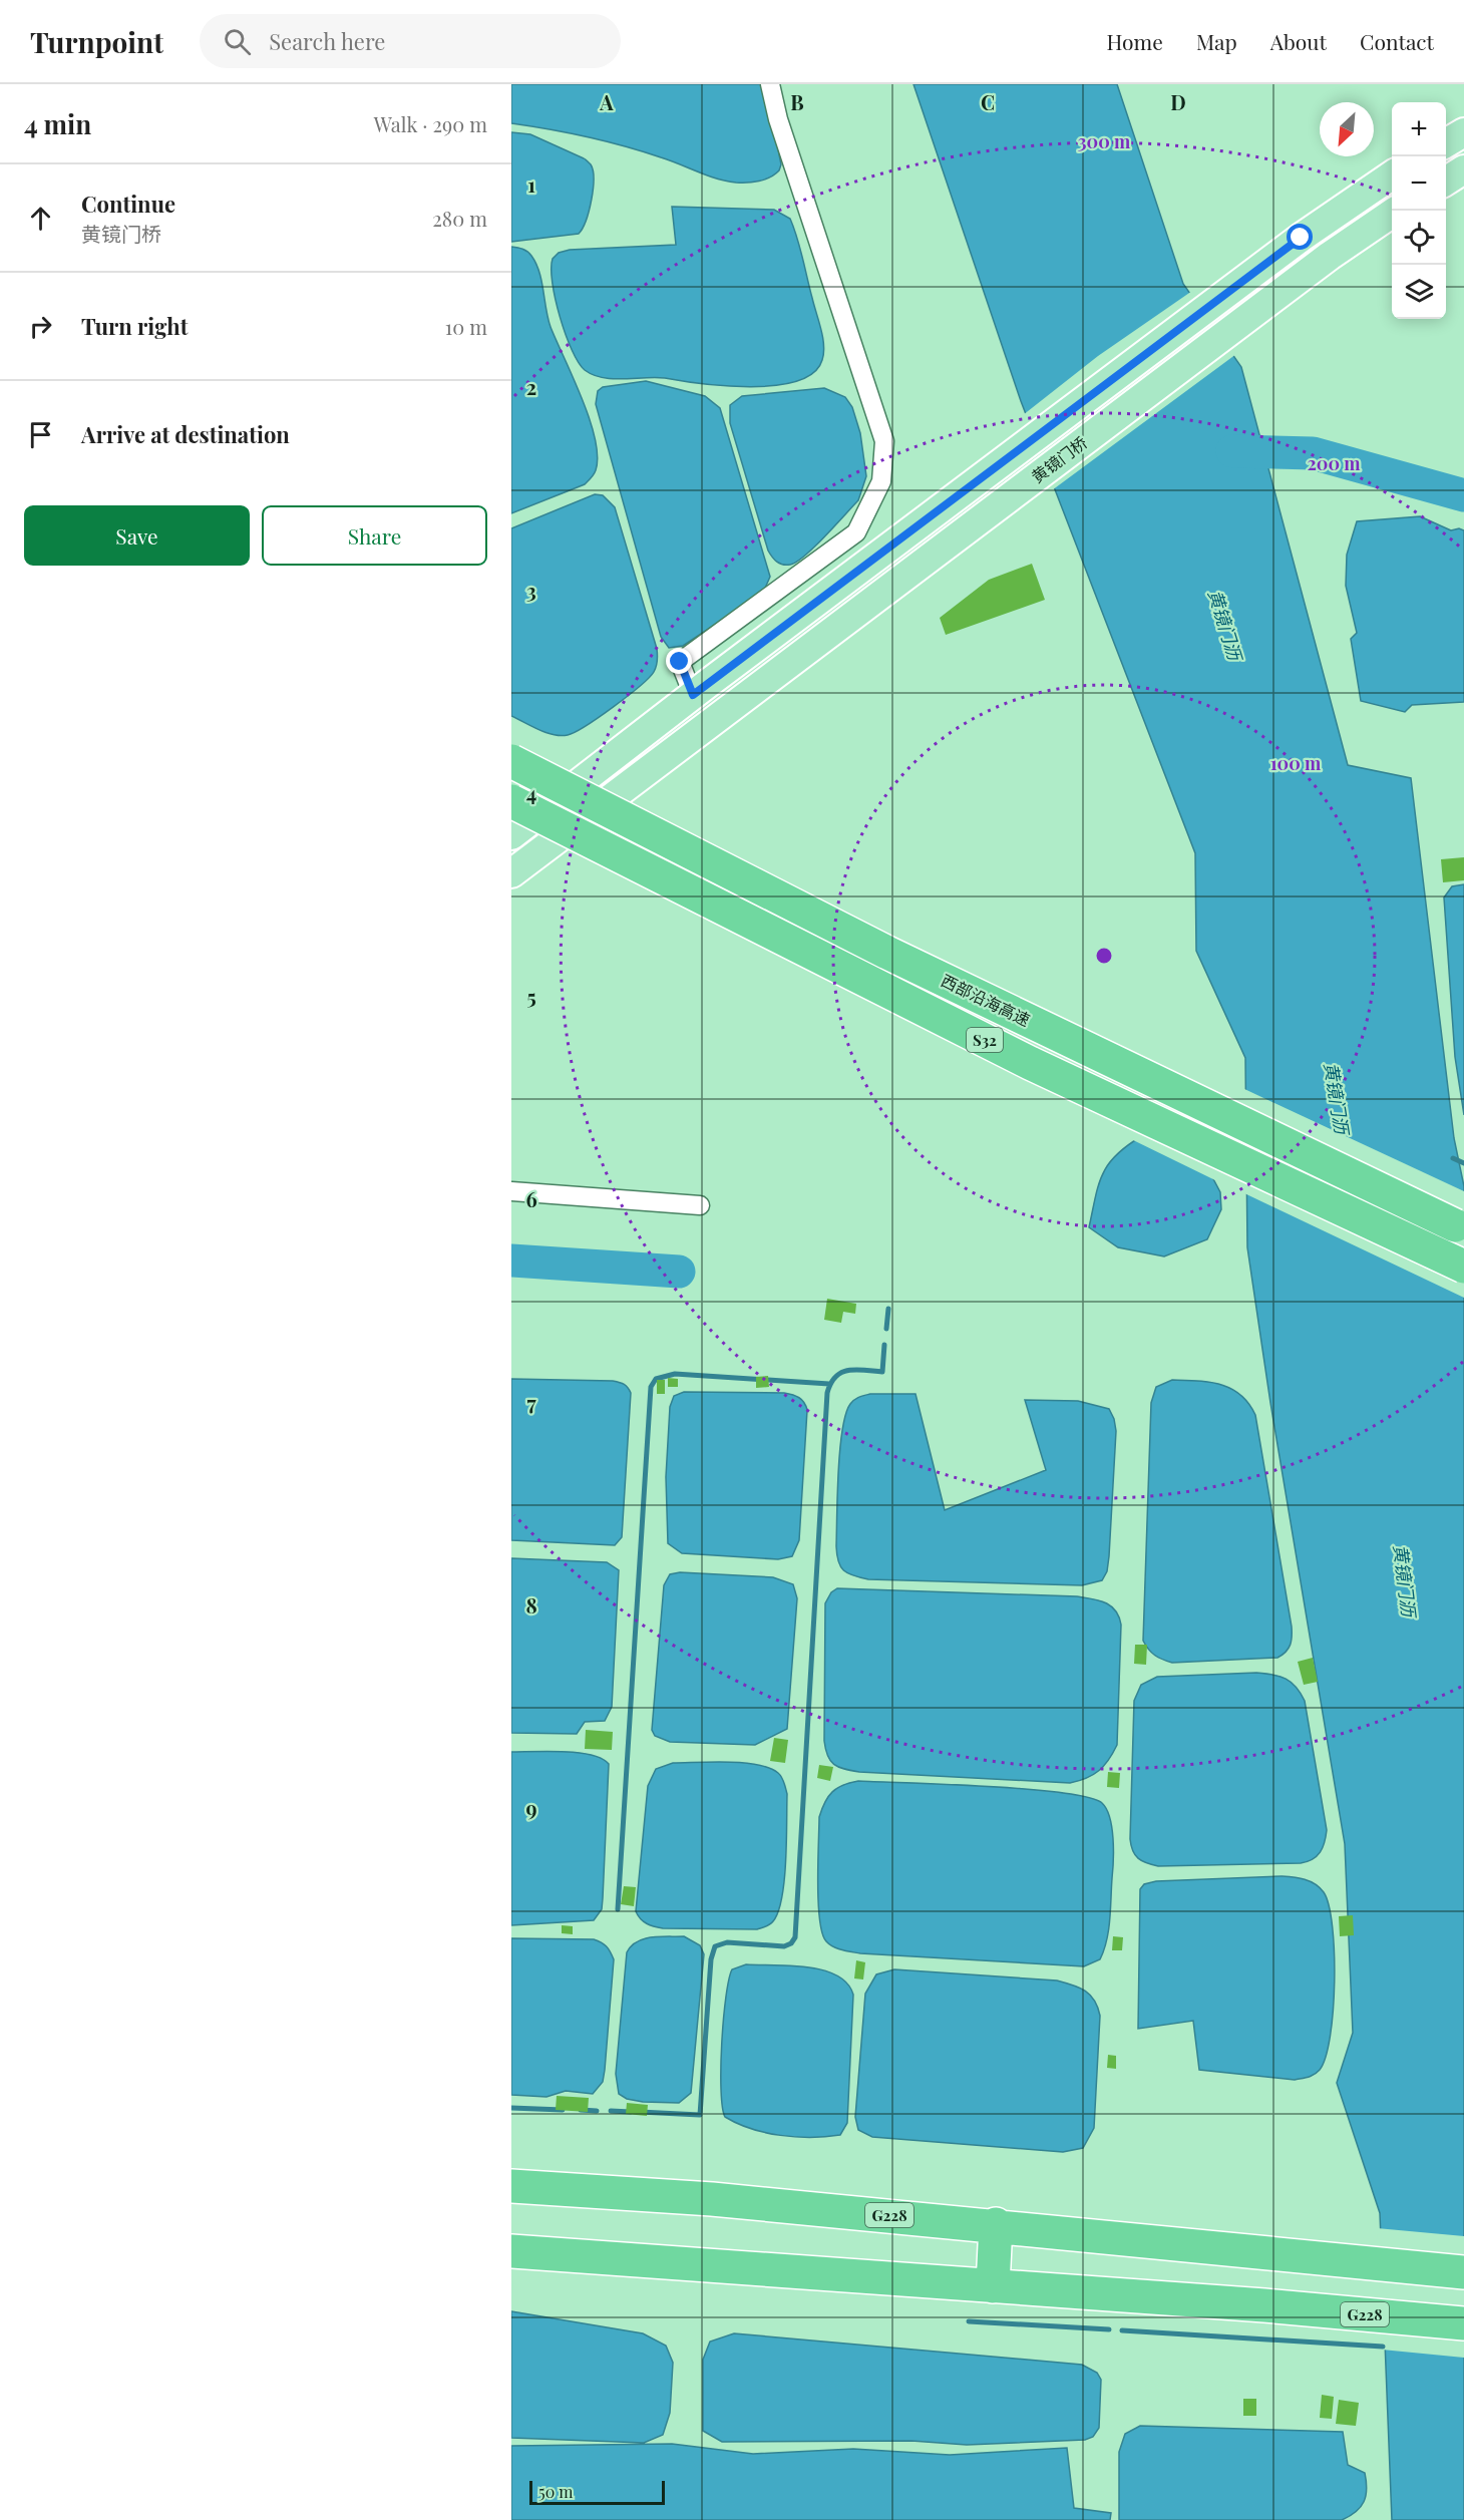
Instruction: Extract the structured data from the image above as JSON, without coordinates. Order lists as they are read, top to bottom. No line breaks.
{"streets":{"highway":["西部沿海高速","S32","G228"],"main road":["黄镜门桥"]},"water":["黄镜门沥"],"scale_bar":"50 m","north":"bottom left","page":{"header":"Turnpoint","search":"Search here","nav":["Home","Map","About","Contact"],"heading":["4 min","Walk · 290 m"],"map_buttons":["+","−"],"list":[["Continue","黄镜门桥","280 m"],["Turn right","10 m"],"Arrive at destination"],"buttons":["Save","Share"],"scale":"50 m"},"grid":{"columns":["A","B","C","D"],"rows":["1","2","3","4","5","6","7","8","9"]},"rings":["300 m","200 m","100 m"]}
